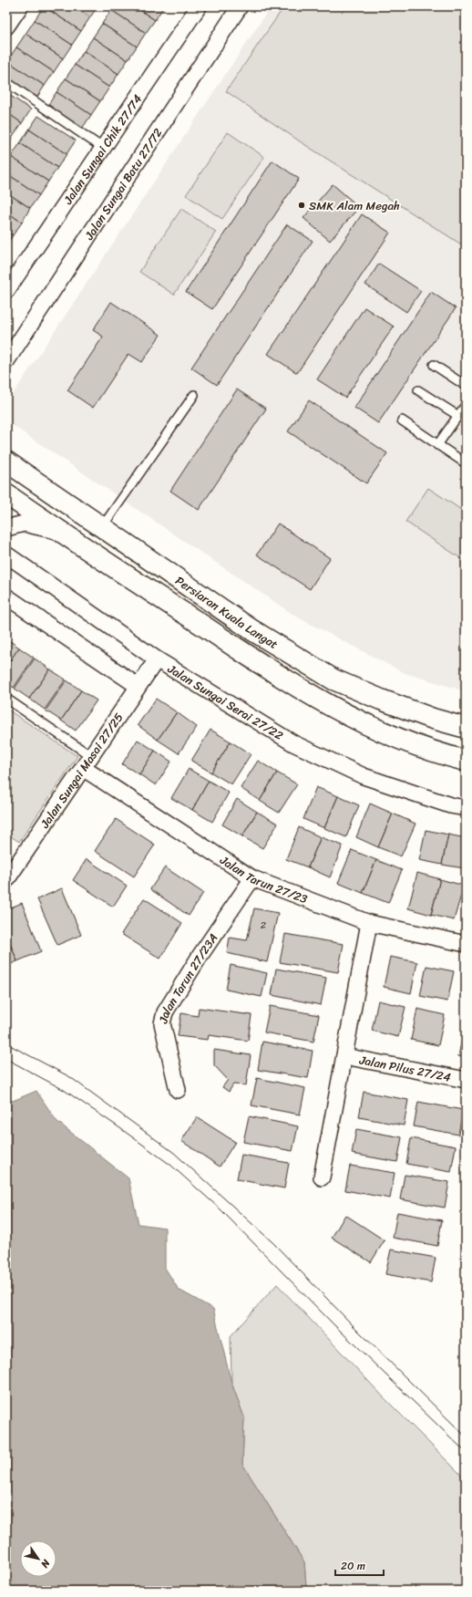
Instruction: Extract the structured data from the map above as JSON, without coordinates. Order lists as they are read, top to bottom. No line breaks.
{"streets":{"main road":["Persiaran Kuala Langat"],"street":["Jalan Sungai Chik 27/74","Jalan Sungai Batu 27/72","Jalan Sungai Serai 27/22","Jalan Sungai Masai 27/25","Jalan Tarun 27/23","Jalan Tarun 27/23A","Jalan Pilus 27/24"]},"crossings":[["Jalan Sungai Serai 27/22","Jalan Sungai Masai 27/25"],["Jalan Sungai Masai 27/25","Jalan Tarun 27/23"],["Jalan Tarun 27/23","Jalan Tarun 27/23A"]],"places":["SMK Alam Megah"],"house_numbers":["2"],"scale_bar":"20 m","north":"bottom right"}
